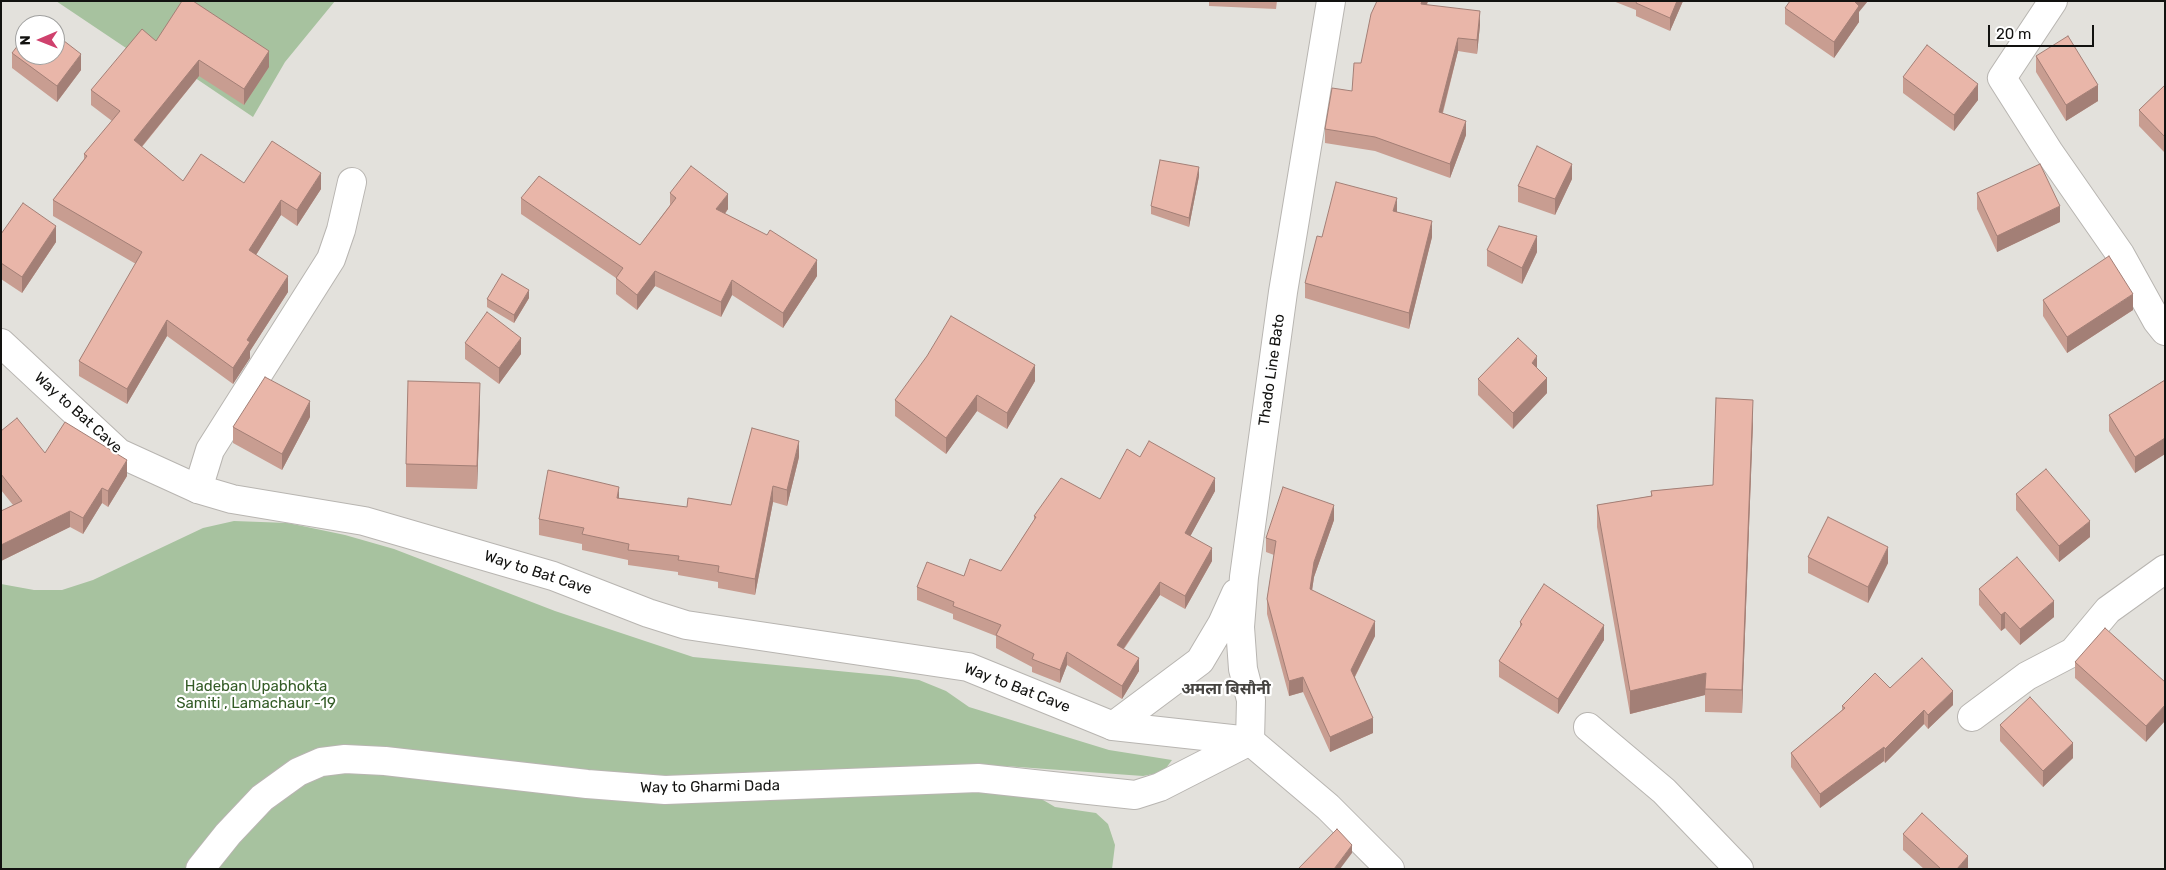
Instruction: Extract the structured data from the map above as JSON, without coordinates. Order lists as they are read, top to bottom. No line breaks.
{"streets":{"main road":["Thado Line Bato","Way to Bat Cave","Way to Gharmi Dada"]},"crossings":[["Thado Line Bato","Way to Bat Cave"],["Thado Line Bato","Way to Gharmi Dada"],["Way to Bat Cave","Way to Gharmi Dada"]],"districts":["अमला बिसौनी"],"parks":["Hadeban Upabhokta Samiti , Lamachaur -19"],"scale_bar":"20 m","north":"left"}
